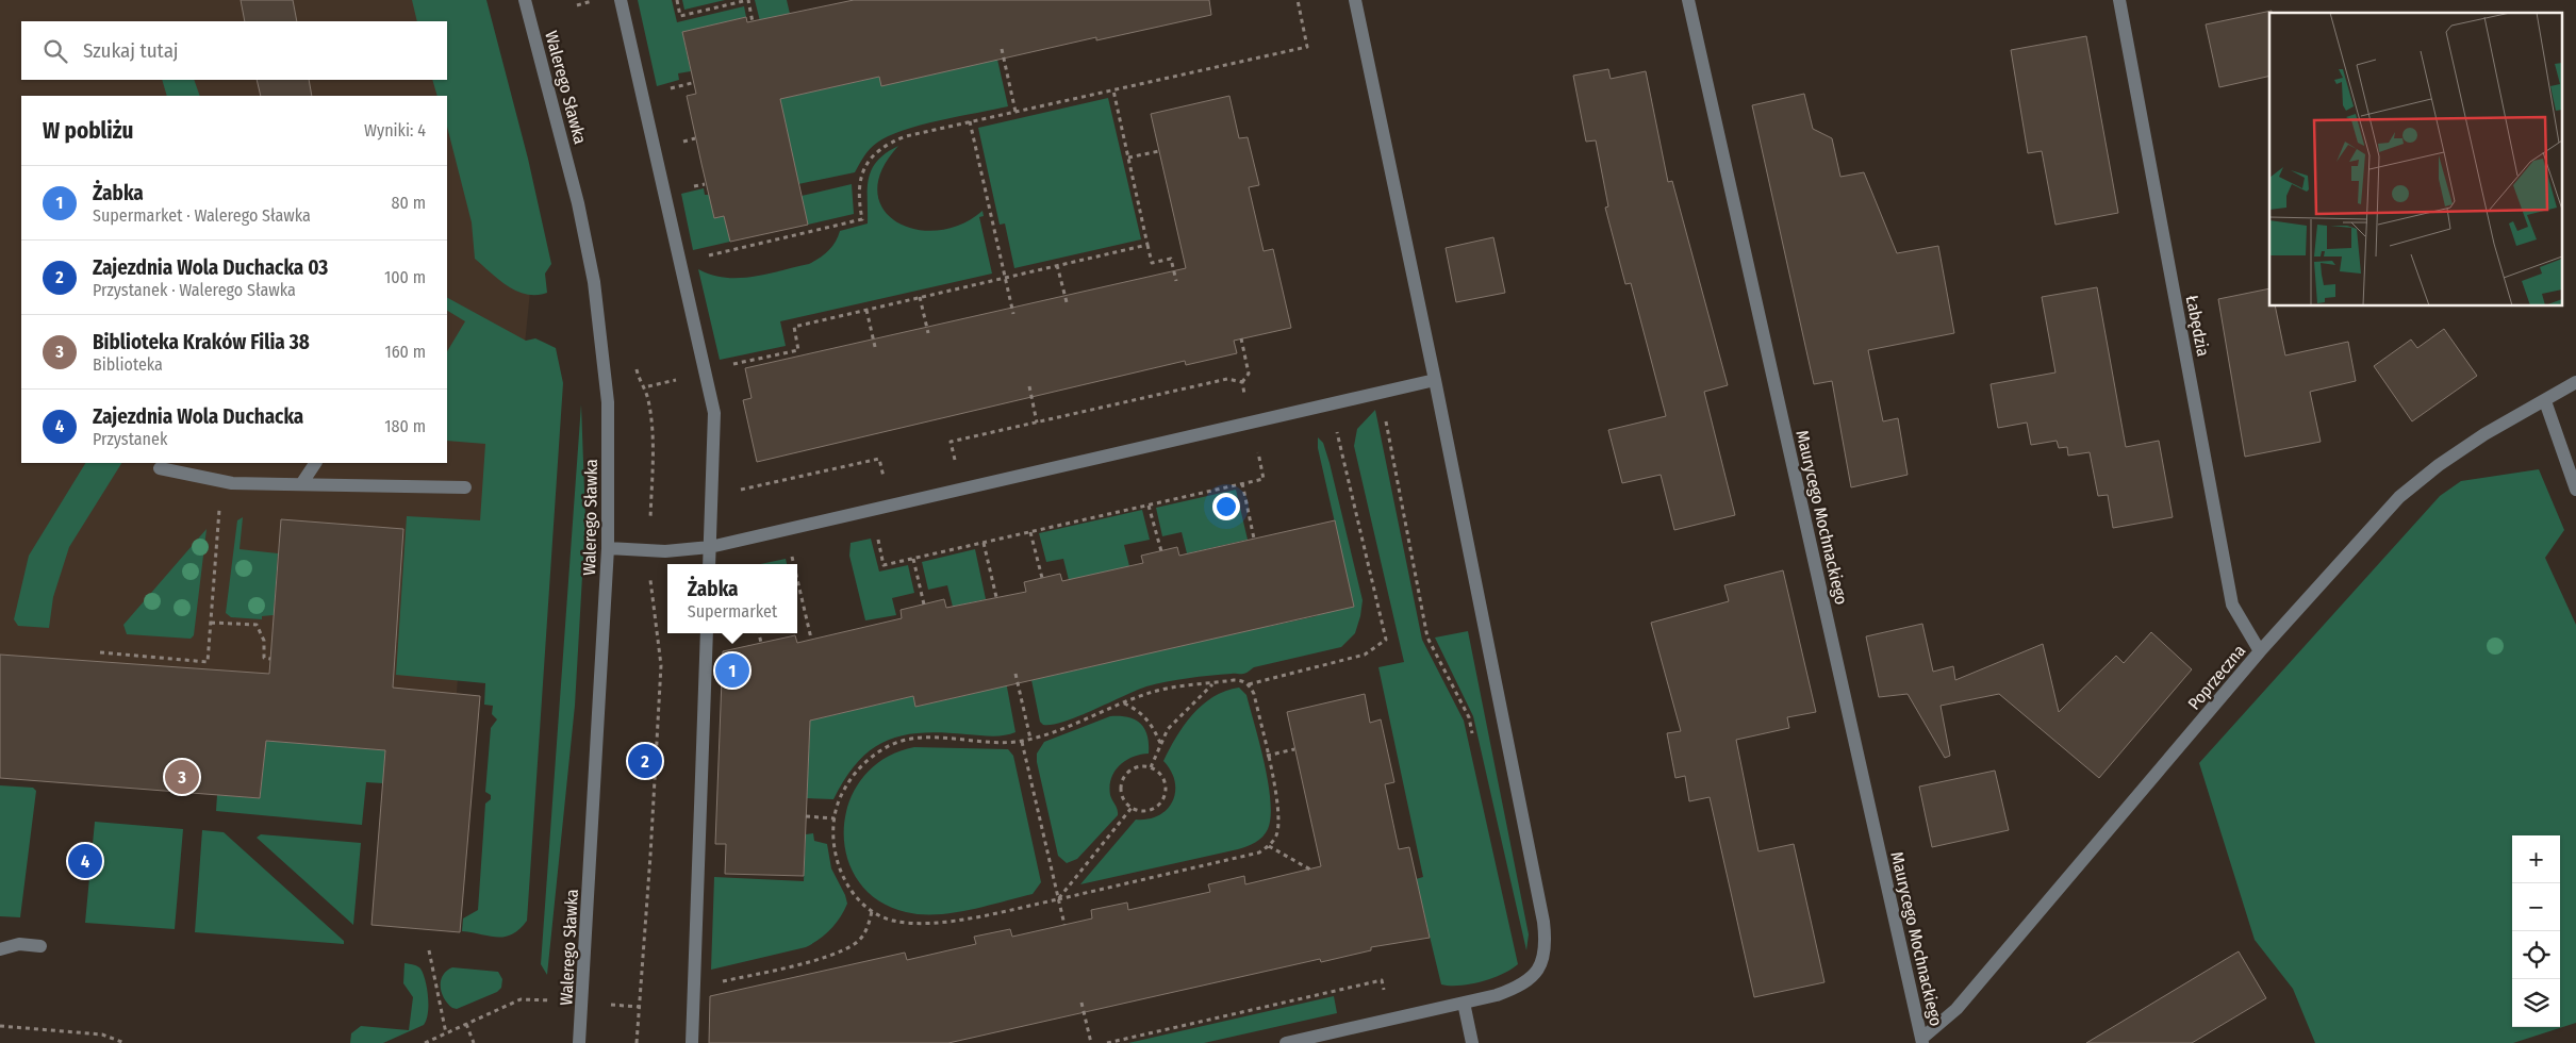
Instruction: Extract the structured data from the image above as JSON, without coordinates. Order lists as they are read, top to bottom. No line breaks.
{"streets":{"street":["Walerego Sławka","Łabędzia","Maurycego Mochnackiego","Poprzeczna"]},"crossings":[["Łabędzia","Poprzeczna"],["Maurycego Mochnackiego","Poprzeczna"]],"page":{"search":"Szukaj tutaj","heading":["W pobliżu","Wyniki: 4"],"list":[{"mark":"1","name":"Żabka","note":"Supermarket · Walerego Sławka","value":"80 m"},{"mark":"2","name":"Zajezdnia Wola Duchacka 03","note":"Przystanek · Walerego Sławka","value":"100 m"},{"mark":"3","name":"Biblioteka Kraków Filia 38","note":"Biblioteka","value":"160 m"},{"mark":"4","name":"Zajezdnia Wola Duchacka","note":"Przystanek","value":"180 m"}],"popup":["Żabka","Supermarket"],"pins":["1","2","3","4"],"map_buttons":["+","−"]}}
